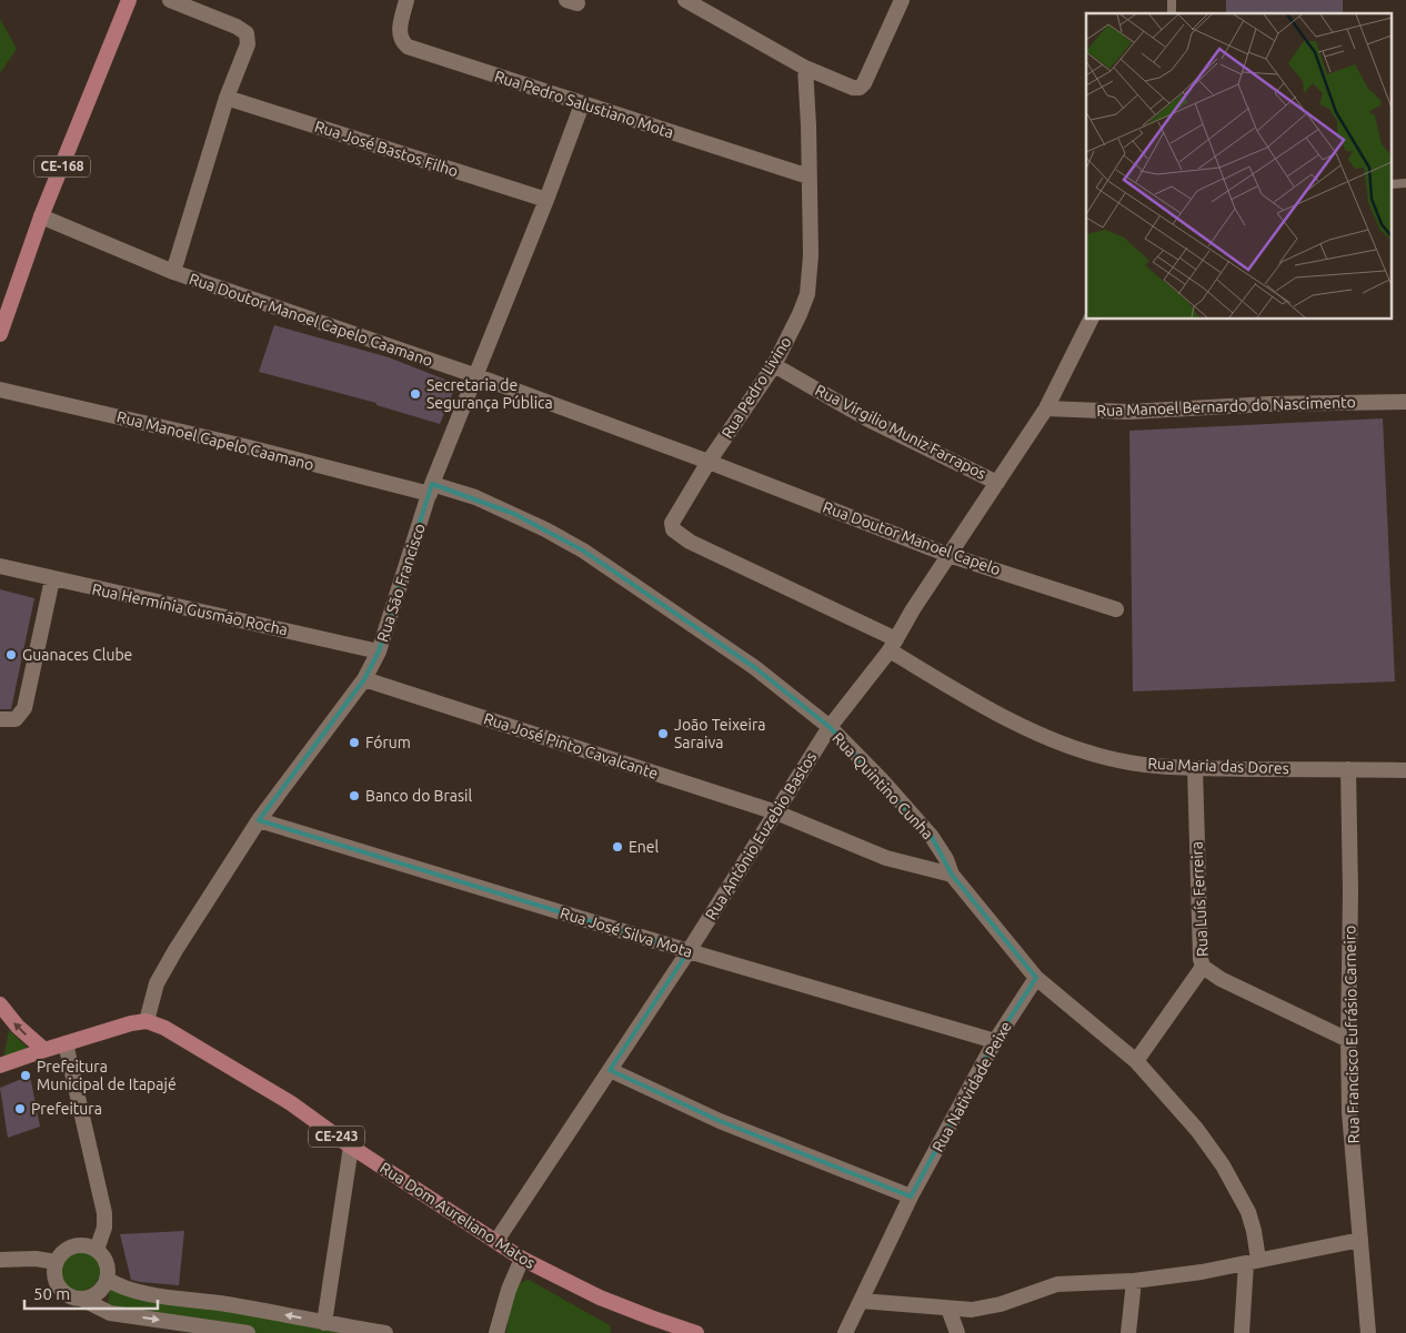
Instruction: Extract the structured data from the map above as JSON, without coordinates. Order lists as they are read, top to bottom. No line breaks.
{"streets":{"main road":["CE-168","CE-243","Rua Dom Aureliano Matos"],"street":["Rua Pedro Salustiano Mota","Rua José Bastos Filho","Rua Doutor Manoel Capelo Caamano","Rua Pedro Livino","Rua Manoel Bernardo do Nascimento","Rua Virgilio Muniz Farrapos","Rua Manoel Capelo Caamano","Rua Doutor Manoel Capelo","Rua São Francisco","Rua Hermínia Gusmão Rocha","Rua José Pinto Cavalcante","Rua Maria das Dores","Rua Quintino Cunha","Rua Antônio Euzebio Bastos","Rua Luís Ferreira","Rua José Silva Mota","Rua Francisco Eufrásio Carneiro","Rua Natividade Peixe"]},"crossings":[["Rua Pedro Salustiano Mota","Rua Pedro Livino"],["Rua Pedro Salustiano Mota","Rua São Francisco"],["Rua José Bastos Filho","Rua São Francisco"],["CE-168","Rua Doutor Manoel Capelo Caamano"],["Rua Doutor Manoel Capelo Caamano","Rua Pedro Livino"],["Rua Doutor Manoel Capelo Caamano","Rua Doutor Manoel Capelo"],["Rua Doutor Manoel Capelo Caamano","Rua São Francisco"],["Rua Pedro Livino","Rua Virgilio Muniz Farrapos"],["Rua Pedro Livino","Rua Doutor Manoel Capelo"],["Rua Pedro Livino","Rua Maria das Dores"],["Rua Manoel Bernardo do Nascimento","Rua Antônio Euzebio Bastos"],["Rua Virgilio Muniz Farrapos","Rua Antônio Euzebio Bastos"],["Rua Manoel Capelo Caamano","Rua São Francisco"],["Rua Manoel Capelo Caamano","Rua Quintino Cunha"],["Rua Doutor Manoel Capelo","Rua Antônio Euzebio Bastos"],["Rua São Francisco","Rua Hermínia Gusmão Rocha"],["Rua São Francisco","Rua José Pinto Cavalcante"],["Rua São Francisco","Rua Quintino Cunha"],["Rua São Francisco","Rua José Silva Mota"],["Rua São Francisco","Rua Dom Aureliano Matos"],["Rua José Pinto Cavalcante","Rua Quintino Cunha"],["Rua José Pinto Cavalcante","Rua Antônio Euzebio Bastos"],["Rua Maria das Dores","Rua Antônio Euzebio Bastos"],["Rua Maria das Dores","Rua Luís Ferreira"],["Rua Maria das Dores","Rua Francisco Eufrásio Carneiro"],["Rua Quintino Cunha","Rua Antônio Euzebio Bastos"],["Rua Quintino Cunha","Rua Natividade Peixe"],["Rua Antônio Euzebio Bastos","Rua José Silva Mota"],["Rua Antônio Euzebio Bastos","Rua Dom Aureliano Matos"],["Rua Luís Ferreira","Rua Francisco Eufrásio Carneiro"],["Rua José Silva Mota","Rua Natividade Peixe"]],"places":["Secretaria de Segurança Pública","Guanaces Clube","João Teixeira Saraiva","Fórum","Banco do Brasil","Enel","Prefeitura Municipal de Itapajé","Prefeitura"],"scale_bar":"50 m"}
